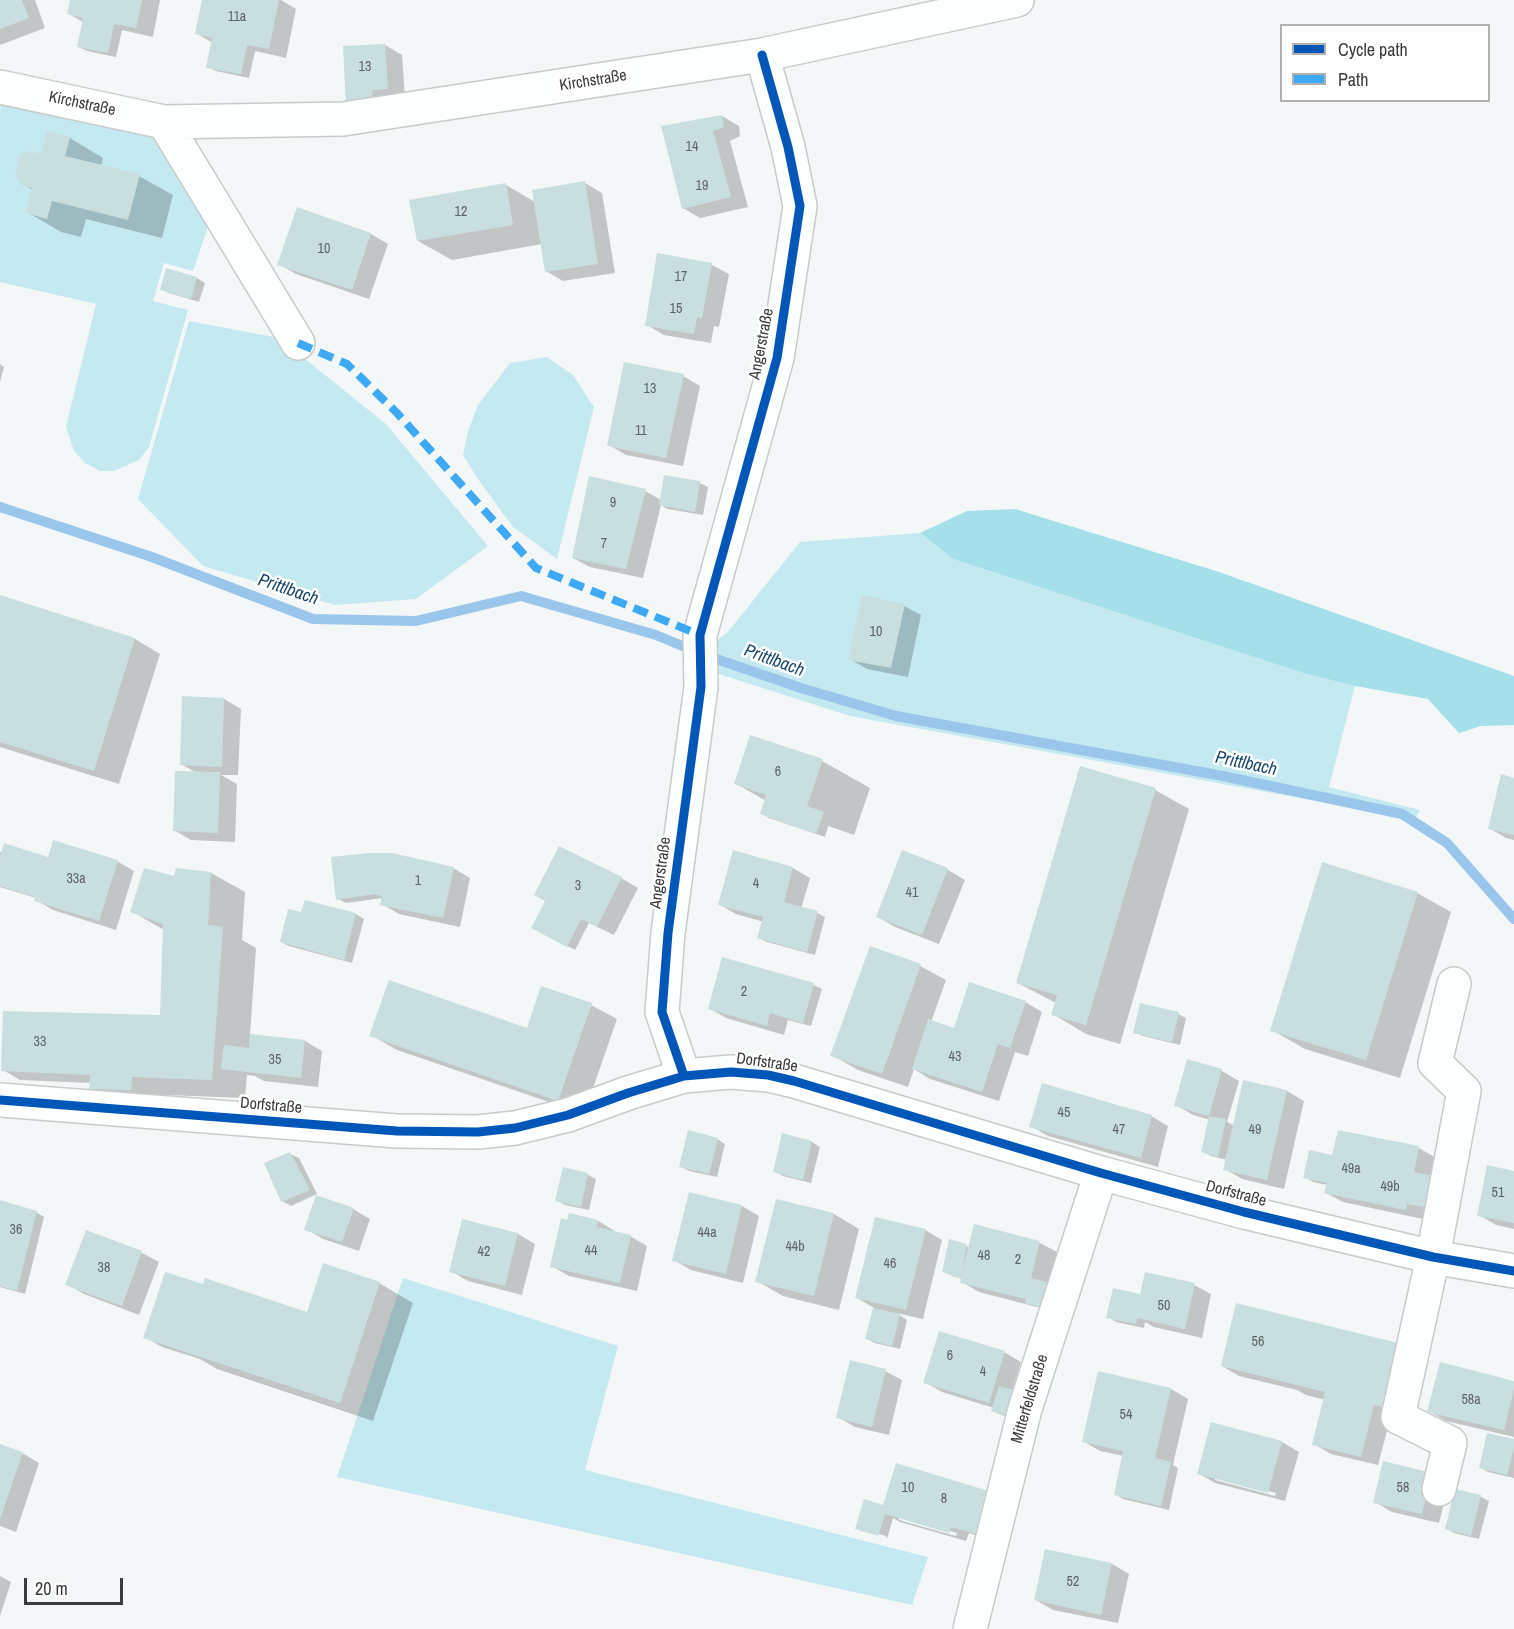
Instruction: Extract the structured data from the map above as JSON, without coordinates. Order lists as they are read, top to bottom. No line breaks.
{"streets":{"street":["Kirchstraße","Angerstraße","Dorfstraße","Mitterfeldstraße"]},"crossings":[["Kirchstraße","Angerstraße"],["Angerstraße","Dorfstraße"],["Dorfstraße","Mitterfeldstraße"]],"water":["Prittlbach"],"house_numbers":["11a","13","14","19","12","10","17","15","13","11","9","7","10","6","33a","1","4","3","41","2","33","43","35","45","47","49","49a","49b","51","36","44a","44b","44","42","48","2","46","38","50","56","6","4","58a","54","10","58","8","52"],"legend":["Cycle path","Path"],"scale_bar":"20 m"}
